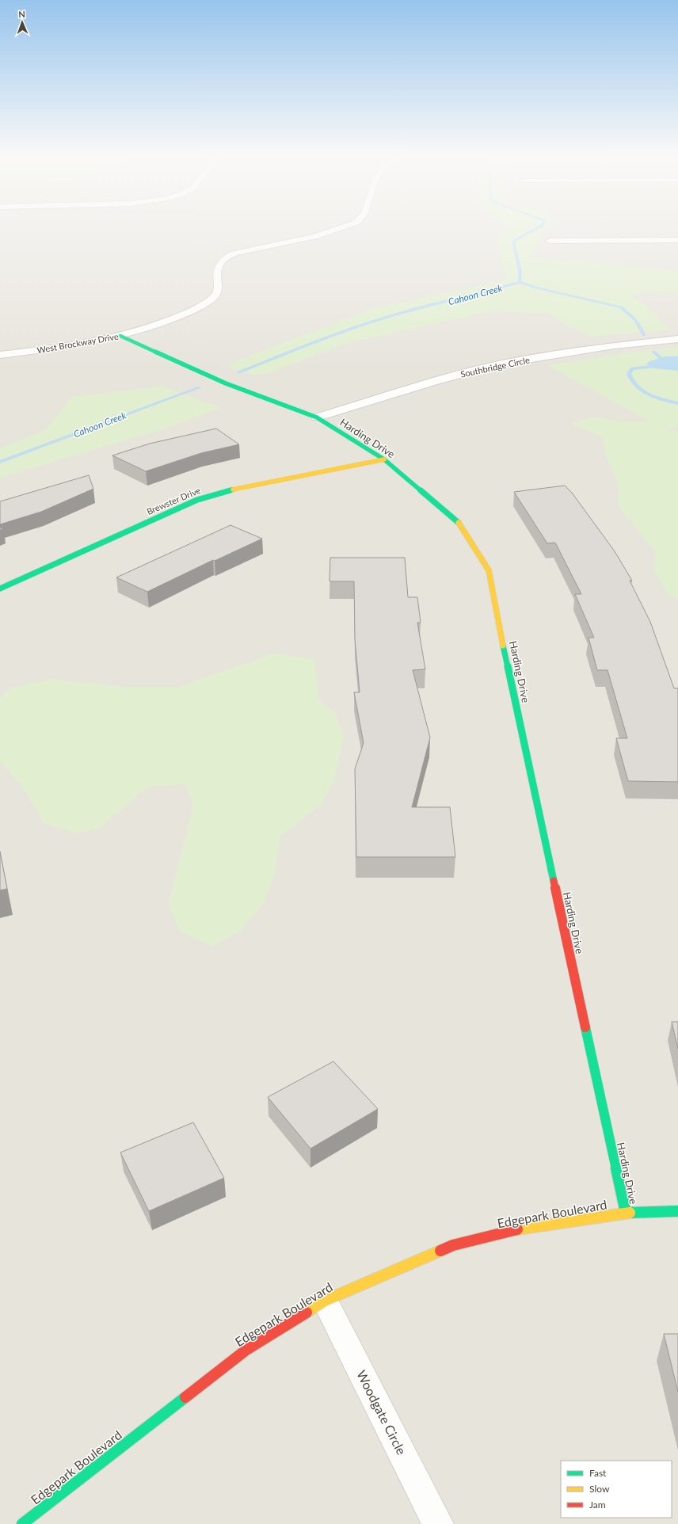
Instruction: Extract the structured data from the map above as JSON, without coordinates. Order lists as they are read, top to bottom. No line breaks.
{"streets":{"street":["West Brockway Drive","Southbridge Circle","Harding Drive","Brewster Drive","Edgepark Boulevard","Woodgate Circle"]},"crossings":[["West Brockway Drive","Harding Drive"],["Southbridge Circle","Harding Drive"],["Harding Drive","Brewster Drive"],["Harding Drive","Edgepark Boulevard"],["Edgepark Boulevard","Woodgate Circle"]],"water":["Cahoon Creek"],"legend":["Fast","Slow","Jam"],"north":"top"}
